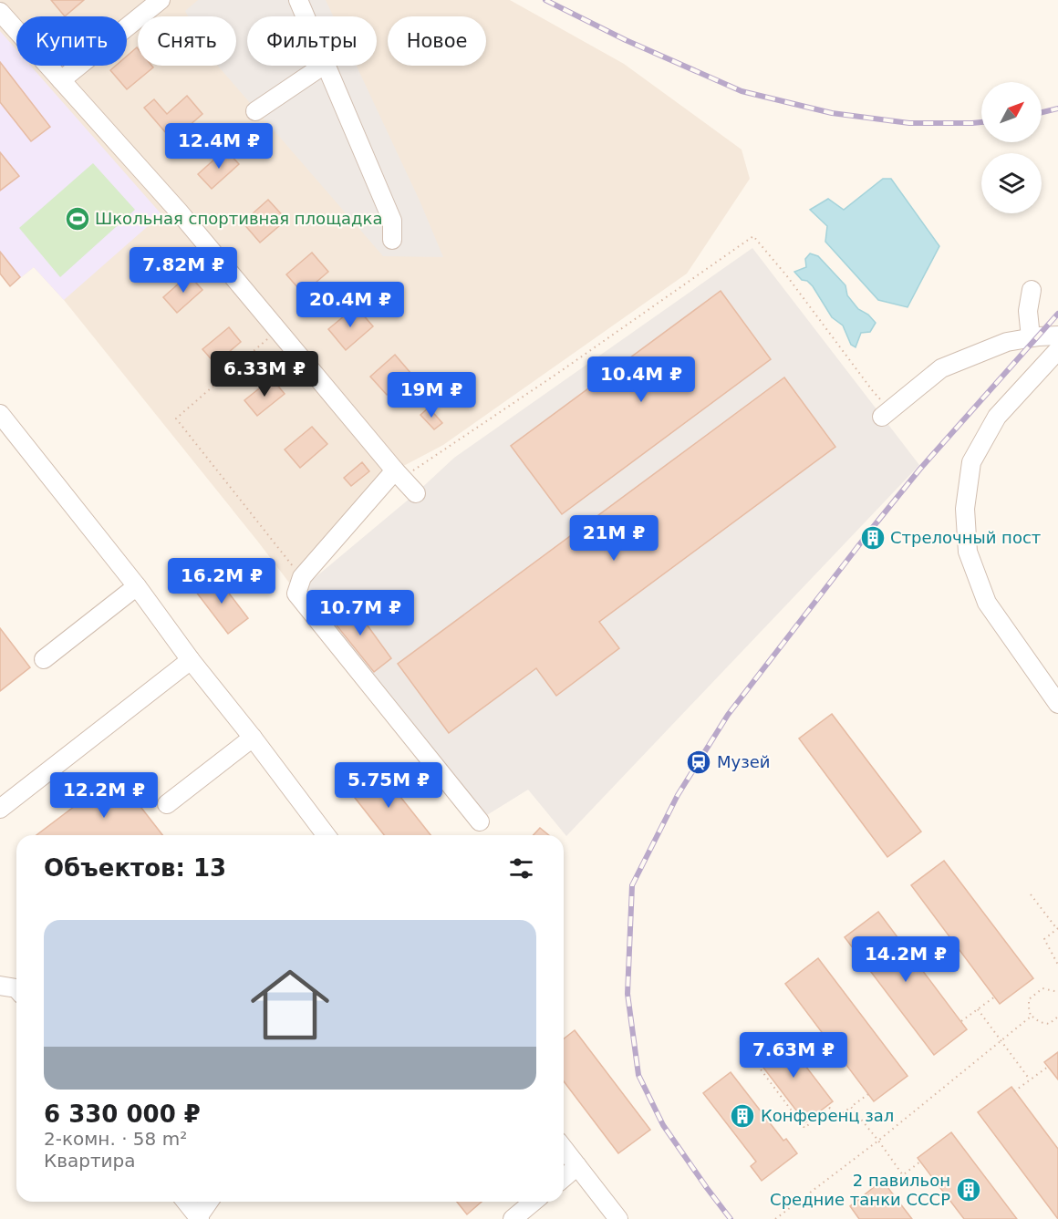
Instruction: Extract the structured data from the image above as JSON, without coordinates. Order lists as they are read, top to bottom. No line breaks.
{"places":{"sports":["Школьная спортивная площадка"],"building":["Стрелочный пост","Конференц зал","2 павильон Средние танки СССР"],"station":["Музей"]},"north":"top right","page":{"chip":["Купить","Снять","Фильтры","Новое"],"price":["12.4M ₽","7.82M ₽","20.4M ₽","6.33M ₽","10.4M ₽","19M ₽","21M ₽","16.2M ₽","10.7M ₽","5.75M ₽","12.2M ₽","14.2M ₽","7.63M ₽"],"heading":"Объектов: 13","list":[{"name":"6 330 000 ₽","note":"2-комн. · 58 m² · Квартира"}]}}
